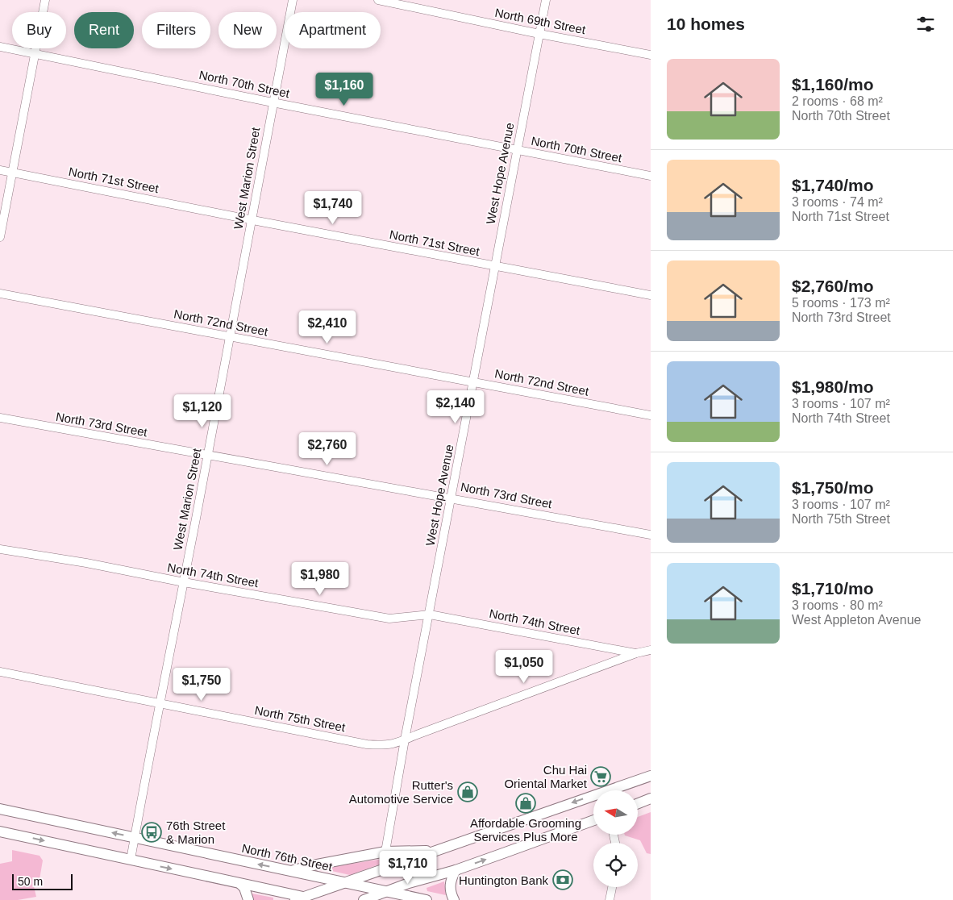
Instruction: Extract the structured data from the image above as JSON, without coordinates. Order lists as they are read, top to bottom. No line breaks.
{"streets":{"main road":["North 76th Street"],"street":["North 69th Street","North 70th Street","West Hope Avenue","West Marion Street","North 71st Street","North 72nd Street","North 73rd Street","North 74th Street","North 75th Street"]},"crossings":[["North 69th Street","West Hope Avenue"],["North 70th Street","West Hope Avenue"],["North 70th Street","West Marion Street"],["West Hope Avenue","North 71st Street"],["West Hope Avenue","North 72nd Street"],["West Hope Avenue","North 73rd Street"],["West Hope Avenue","North 74th Street"],["West Hope Avenue","North 75th Street"],["West Marion Street","North 71st Street"],["West Marion Street","North 72nd Street"],["West Marion Street","North 73rd Street"],["West Marion Street","North 74th Street"],["West Marion Street","North 75th Street"],["West Marion Street","North 76th Street"],["North 74th Street","North 75th Street"]],"places":{"supermarket":["Chu Hai Oriental Market"],"shop":["Rutter's Automotive Service","Affordable Grooming Services Plus More"],"bus stop":["76th Street & Marion"],"bank":["Huntington Bank"]},"scale_bar":"50 m","north":"left","page":{"heading":"10 homes","chip":["Buy","Rent","Filters","New","Apartment"],"list":[{"name":"$1,160/mo","note":"2 rooms · 68 m² · North 70th Street"},{"name":"$1,740/mo","note":"3 rooms · 74 m² · North 71st Street"},{"name":"$2,760/mo","note":"5 rooms · 173 m² · North 73rd Street"},{"name":"$1,980/mo","note":"3 rooms · 107 m² · North 74th Street"},{"name":"$1,750/mo","note":"3 rooms · 107 m² · North 75th Street"},{"name":"$1,710/mo","note":"3 rooms · 80 m² · West Appleton Avenue"}],"price":["$1,160","$1,740","$2,410","$2,140","$1,120","$2,760","$1,980","$1,050","$1,750","$1,710"],"scale":"50 m"}}
